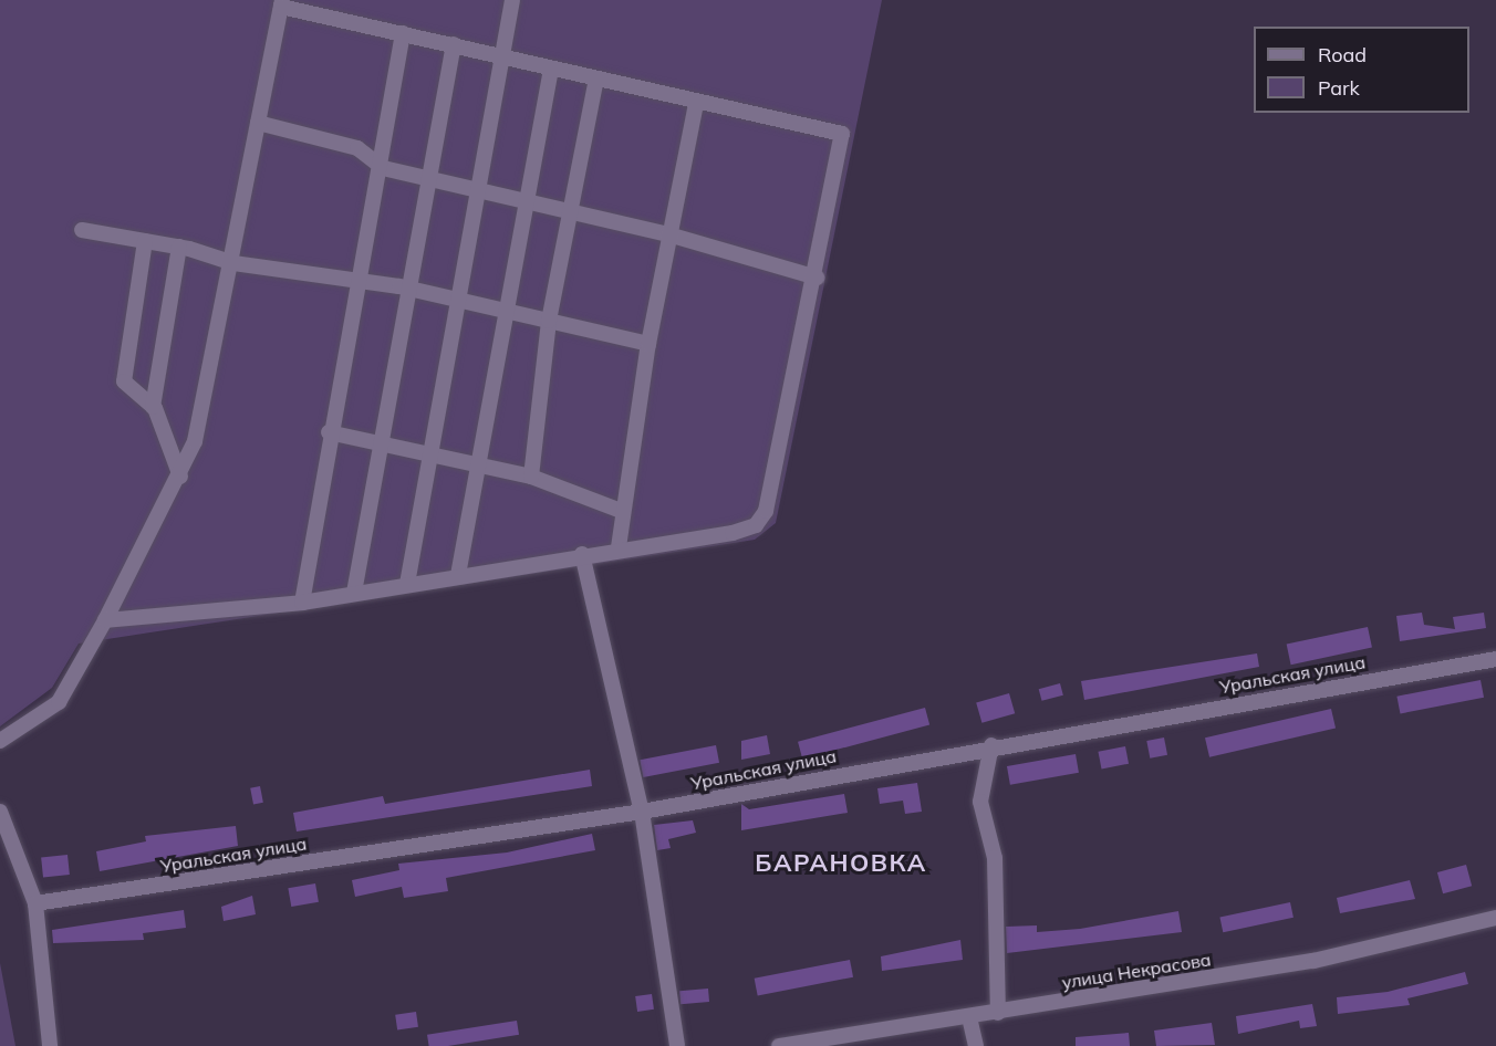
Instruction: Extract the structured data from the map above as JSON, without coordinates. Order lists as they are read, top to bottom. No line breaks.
{"streets":{"street":["Уральская улица","улица Некрасова"]},"districts":["БАРАНОВКА"],"legend":["Road","Park"]}
